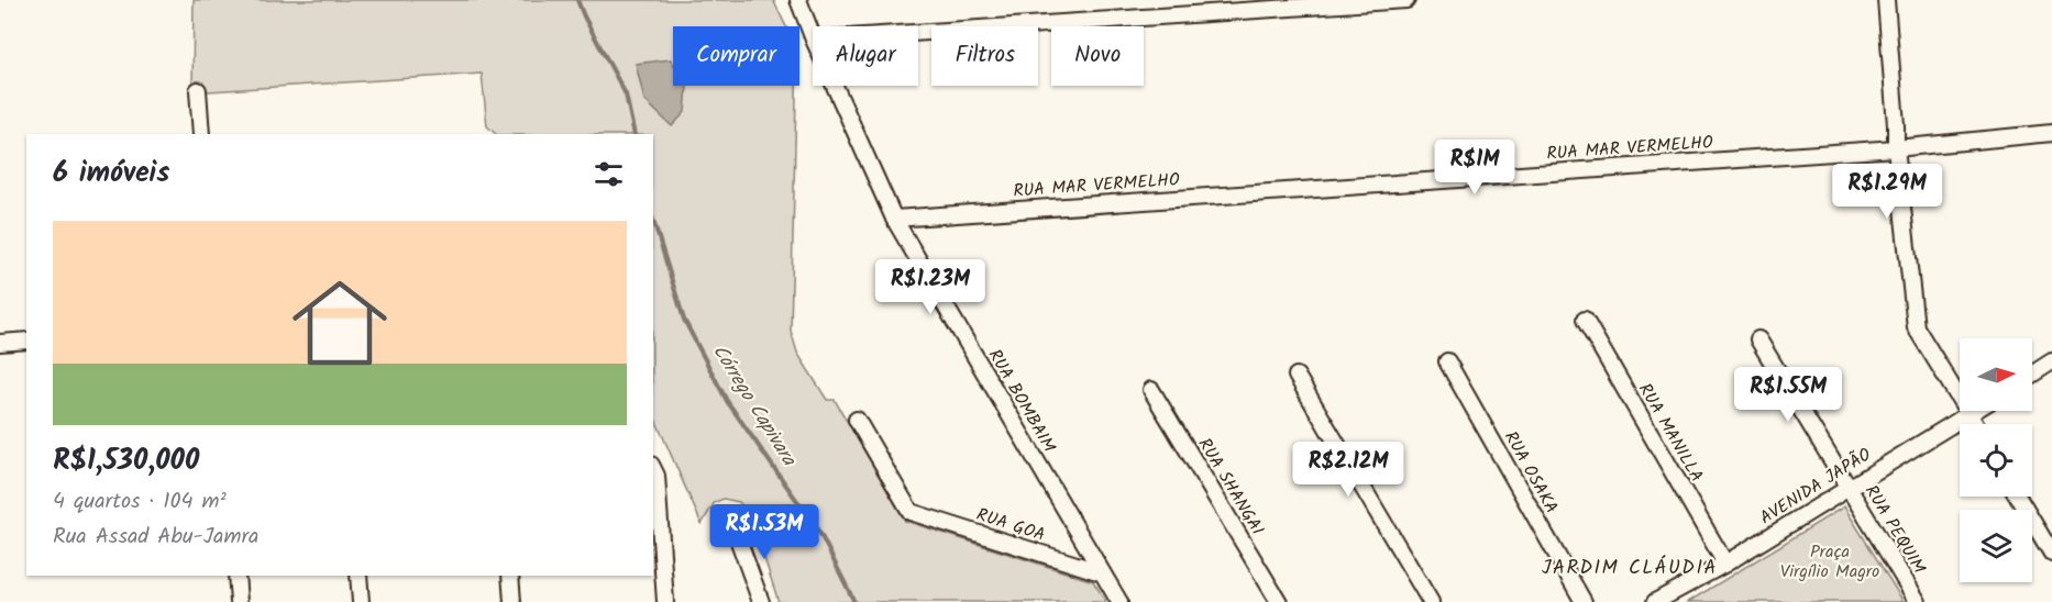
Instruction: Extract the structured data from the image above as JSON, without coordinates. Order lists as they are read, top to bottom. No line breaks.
{"streets":{"street":["RUA MAR VERMELHO","RUA BOMBAIM","RUA MANILLA","RUA OSAKA","RUA SHANGAI","AVENIDA JAPÃO","RUA GOA","RUA PEQUIM"]},"crossings":[["RUA MAR VERMELHO","RUA BOMBAIM"],["RUA BOMBAIM","RUA GOA"],["RUA MANILLA","AVENIDA JAPÃO"],["AVENIDA JAPÃO","RUA PEQUIM"]],"districts":["JARDIM CLÁUDIA"],"water":["Córrego Capivara"],"parks":["Praça Virgílio Magro"],"north":"right","page":{"chip":["Comprar","Alugar","Filtros","Novo"],"heading":"6 imóveis","price":["R$1M","R$1.29M","R$1.23M","R$1.55M","R$2.12M","R$1.53M"],"list":[{"name":"R$1,530,000","note":"4 quartos · 104 m² · Rua Assad Abu-Jamra"}]}}
